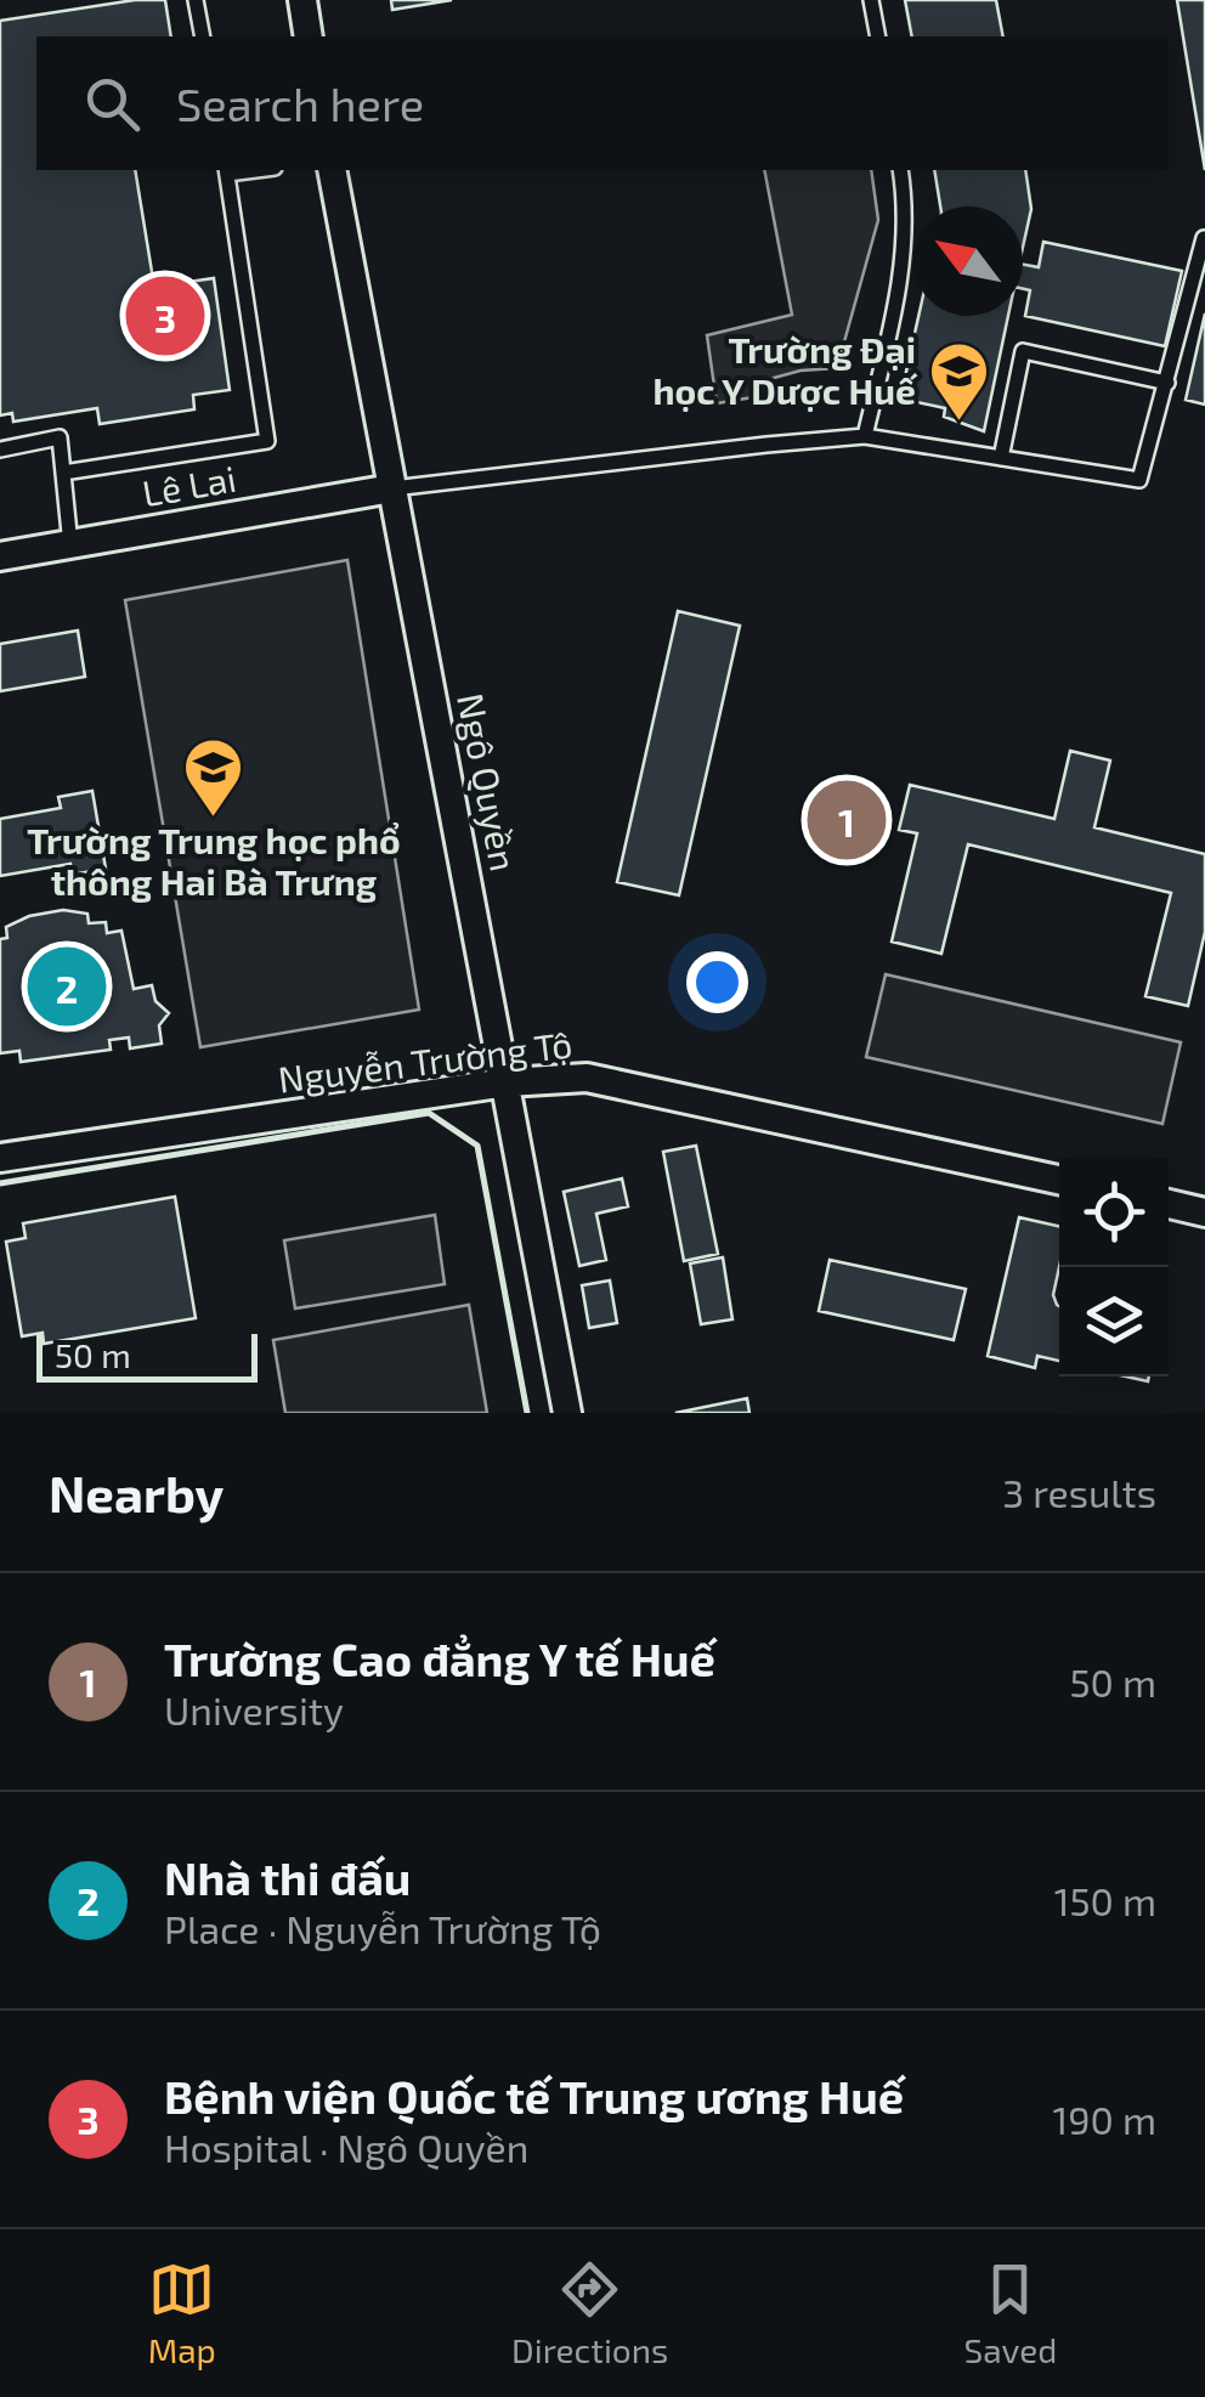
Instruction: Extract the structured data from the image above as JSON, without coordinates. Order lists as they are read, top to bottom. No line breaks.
{"streets":{"street":["Lê Lai","Ngô Quyền","Nguyễn Trường Tộ"]},"crossings":[["Lê Lai","Ngô Quyền"],["Ngô Quyền","Nguyễn Trường Tộ"]],"places":{"school or university":["Trường Đại học Y Dược Huế","Trường Trung học phổ thông Hai Bà Trưng"]},"scale_bar":"50 m","north":"top left","page":{"search":"Search here","pins":["3","1","2"],"scale":"50 m","heading":["Nearby","3 results"],"list":[{"mark":"1","name":"Trường Cao đẳng Y tế Huế","note":"University","value":"50 m"},{"mark":"2","name":"Nhà thi đấu","note":"Place · Nguyễn Trường Tộ","value":"150 m"},{"mark":"3","name":"Bệnh viện Quốc tế Trung ương Huế","note":"Hospital · Ngô Quyền","value":"190 m"}],"nav":["Map","Directions","Saved"]}}
